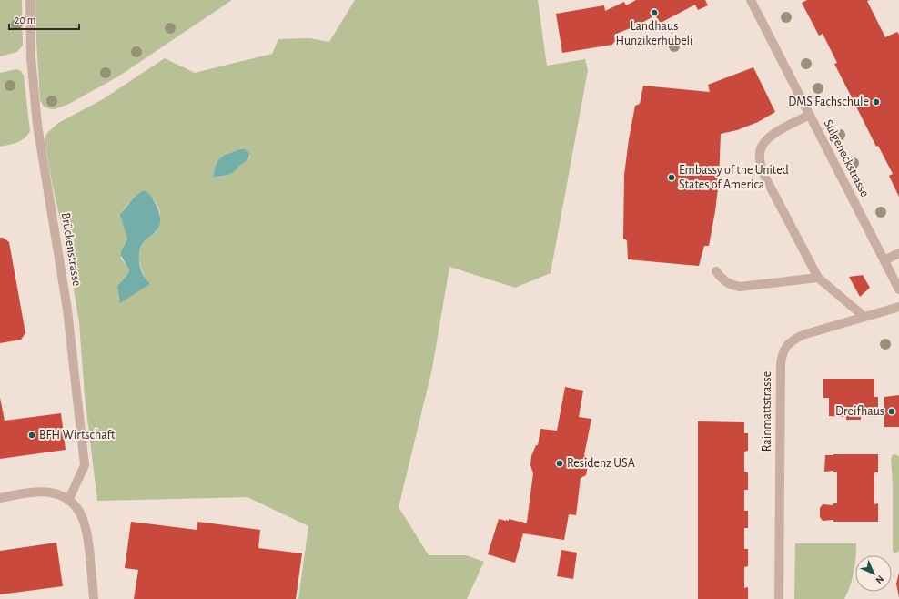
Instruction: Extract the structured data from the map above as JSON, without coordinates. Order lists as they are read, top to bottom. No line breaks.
{"streets":{"street":["Sulgeneckstrasse","Brückenstrasse","Rainmattstrasse"]},"places":["Landhaus Hunzikerhübeli","DMS Fachschule","Embassy of the United States of America","Dreifhaus","BFH Wirtschaft","Residenz USA"],"scale_bar":"20 m","north":"bottom right"}
